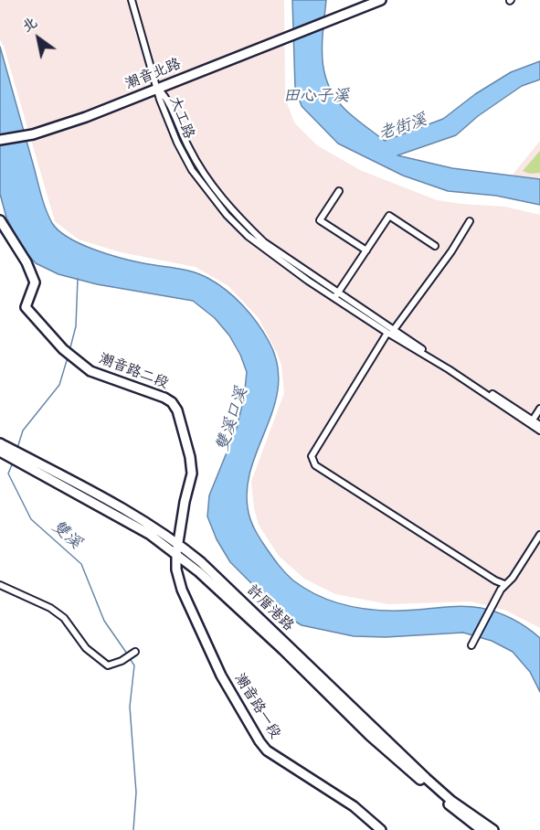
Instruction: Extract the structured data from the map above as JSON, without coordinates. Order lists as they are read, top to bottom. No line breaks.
{"streets":{"street":["潮音北路","大工路","潮音路二段","許厝港路","潮音路一段"]},"crossings":[["潮音北路","大工路"],["潮音路二段","許厝港路"],["潮音路二段","潮音路一段"],["許厝港路","潮音路一段"]],"water":["田心子溪","老街溪","雙溪口溪","雙溪"],"north":"top left"}
